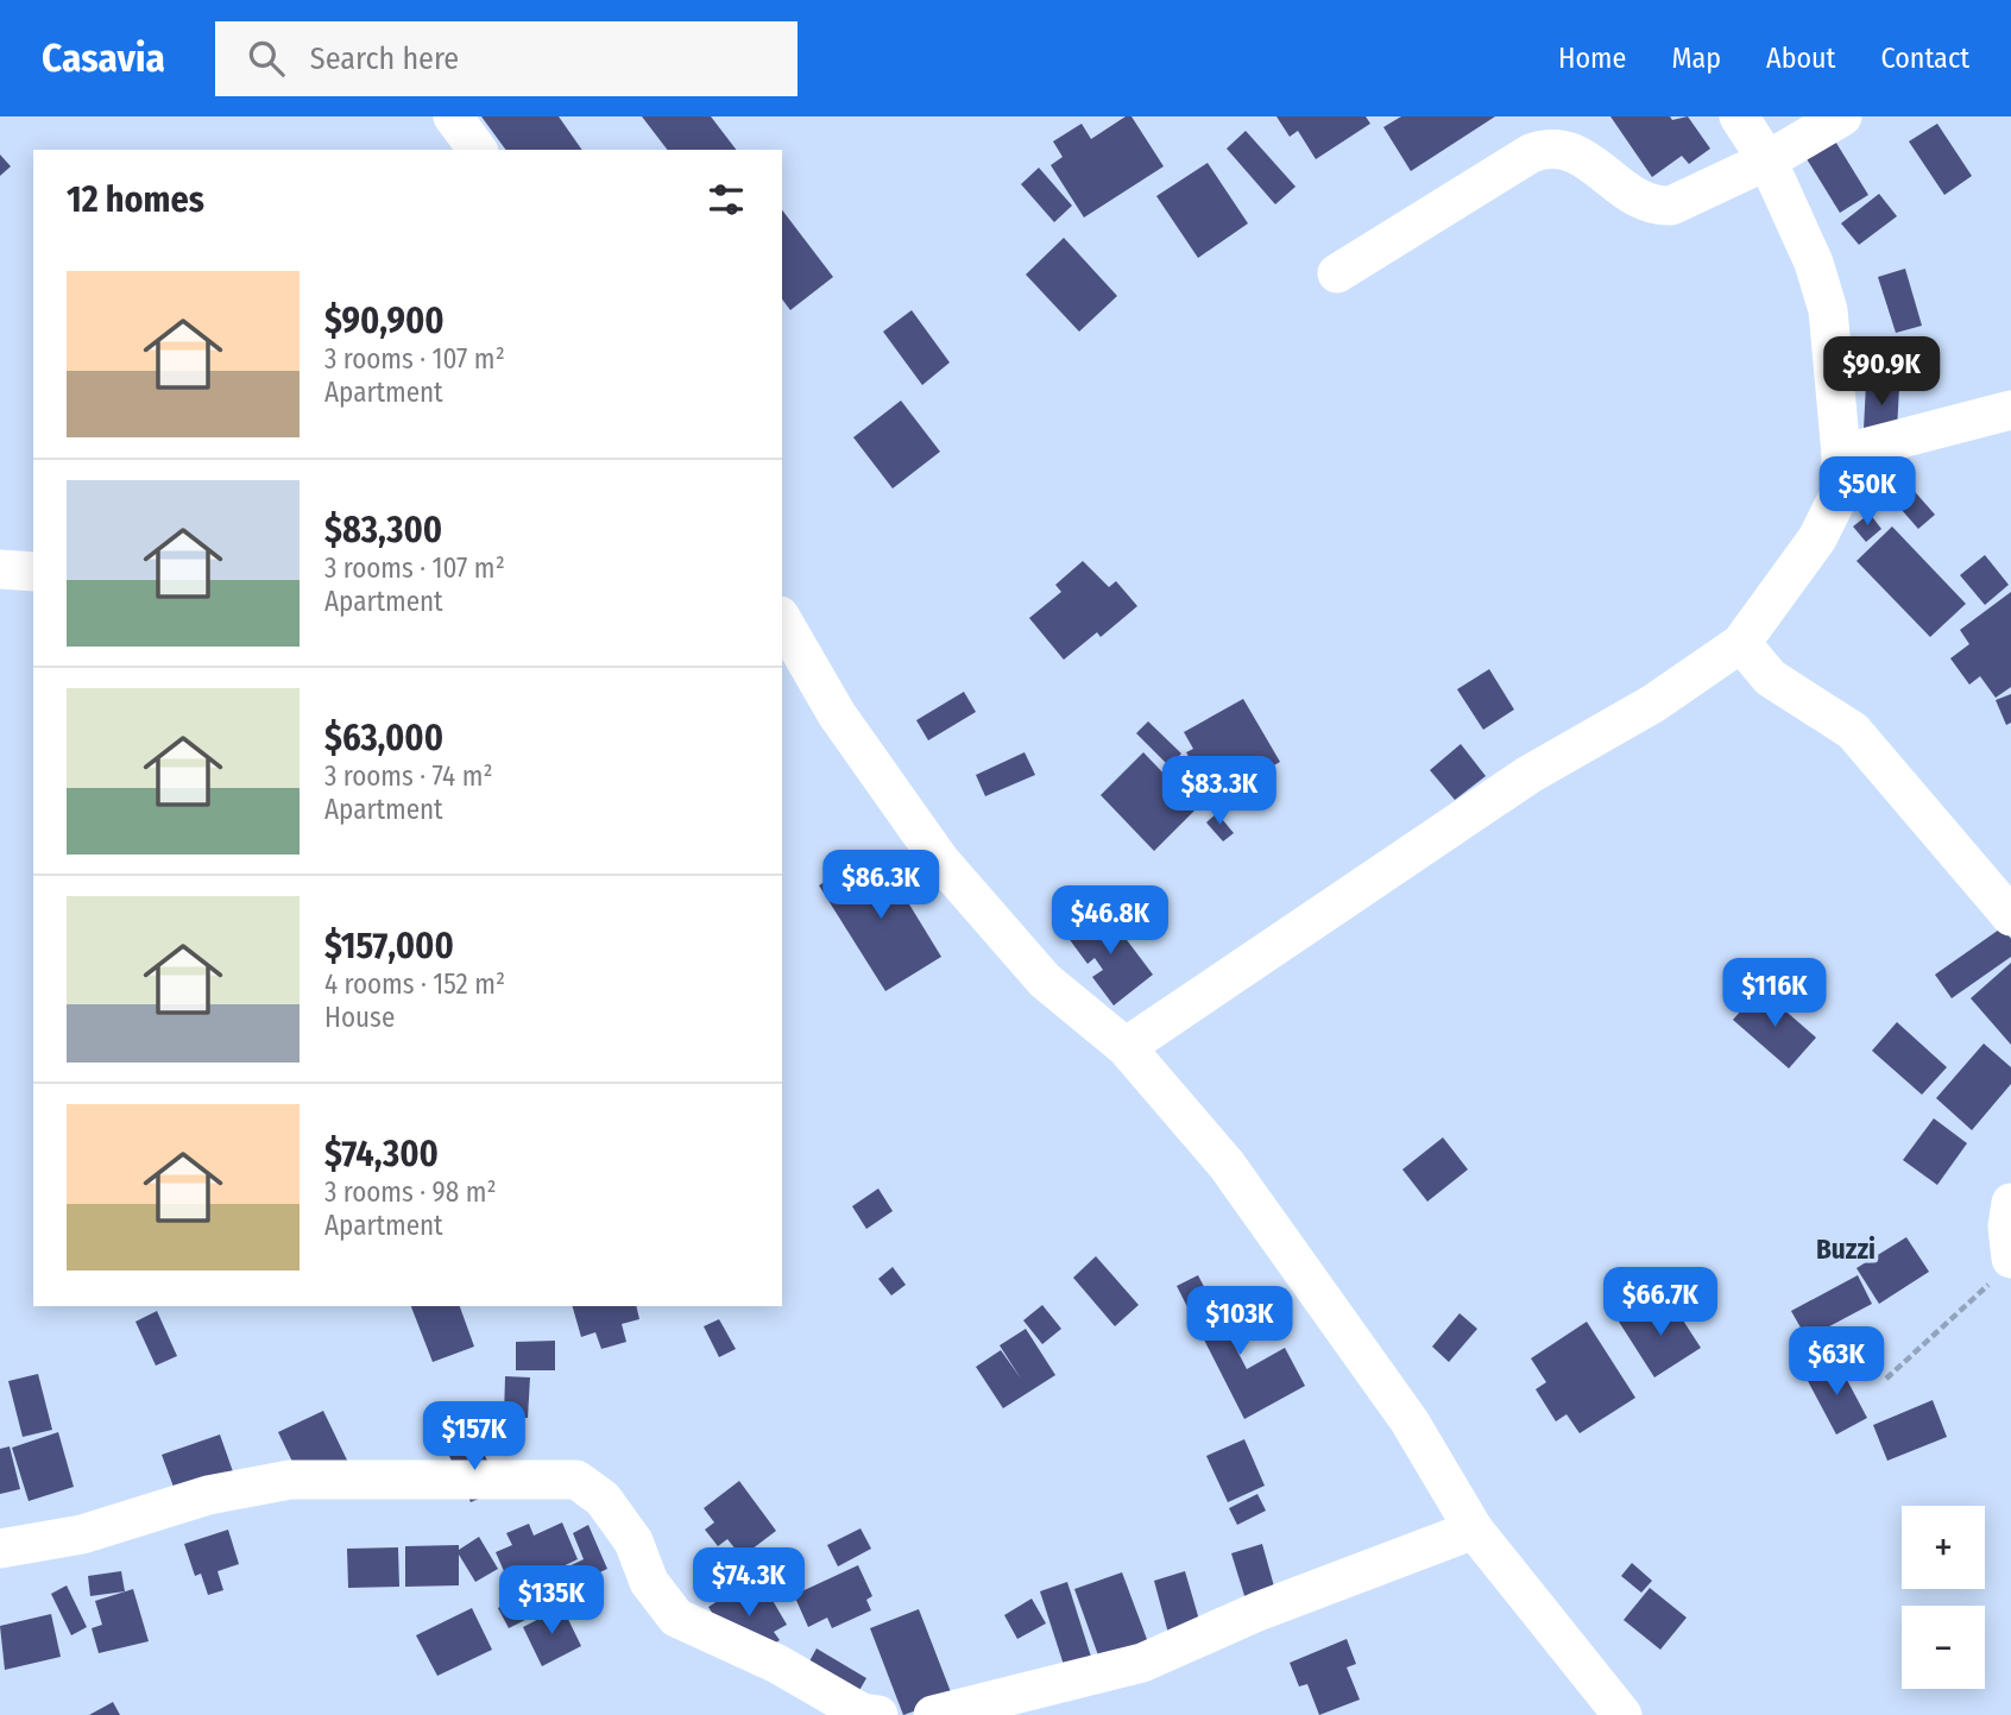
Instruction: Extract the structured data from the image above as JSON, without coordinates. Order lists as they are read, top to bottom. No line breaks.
{"districts":["Buzzi"],"page":{"header":"Casavia","search":"Search here","nav":["Home","Map","About","Contact"],"heading":"12 homes","list":[{"name":"$90,900","note":"3 rooms · 107 m² · Apartment"},{"name":"$83,300","note":"3 rooms · 107 m² · Apartment"},{"name":"$63,000","note":"3 rooms · 74 m² · Apartment"},{"name":"$157,000","note":"4 rooms · 152 m² · House"},{"name":"$74,300","note":"3 rooms · 98 m² · Apartment"}],"price":["$90.9K","$50K","$83.3K","$86.3K","$46.8K","$116K","$66.7K","$103K","$63K","$157K","$74.3K","$135K"],"map_buttons":["+","−"]}}
